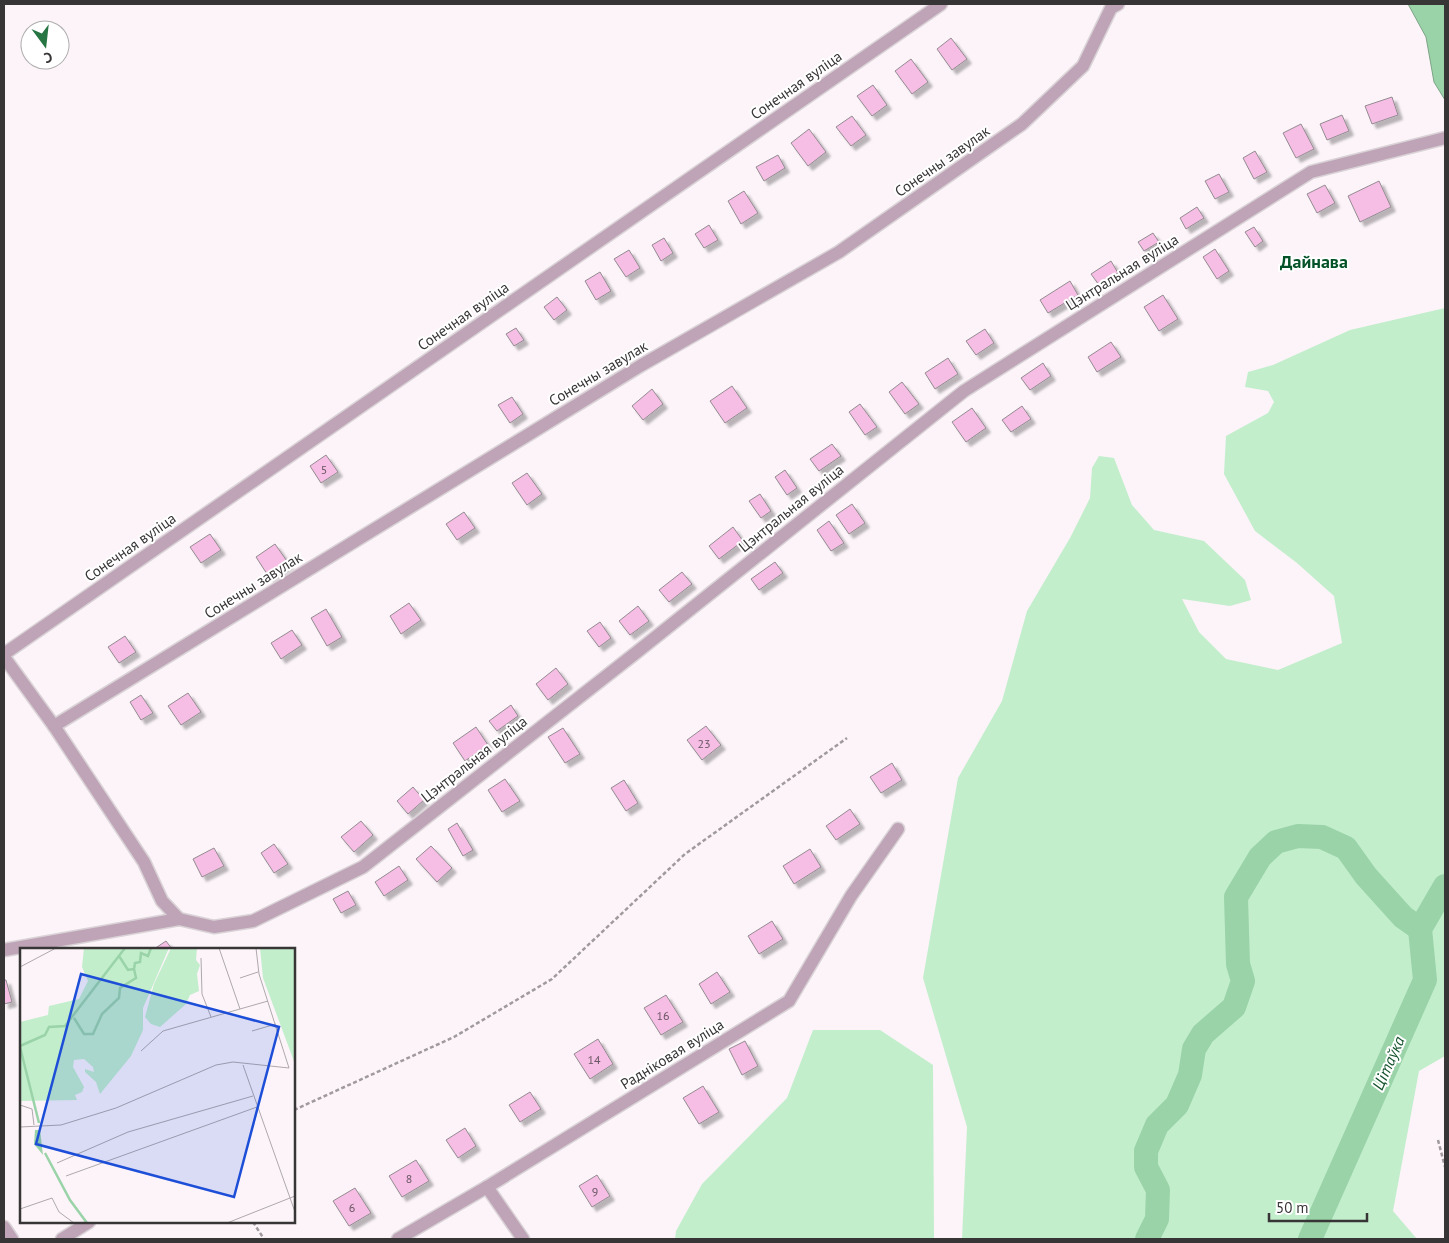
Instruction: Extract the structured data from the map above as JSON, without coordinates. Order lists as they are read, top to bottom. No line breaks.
{"streets":{"street":["Сонечная вуліца","Сонечны завулак","Цэнтральная вуліца","Радніковая вуліца"]},"districts":["Дайнава"],"water":["Цітаўка"],"house_numbers":["5","23","16","14","8","9","6"],"scale_bar":"50 m","north":"bottom"}
